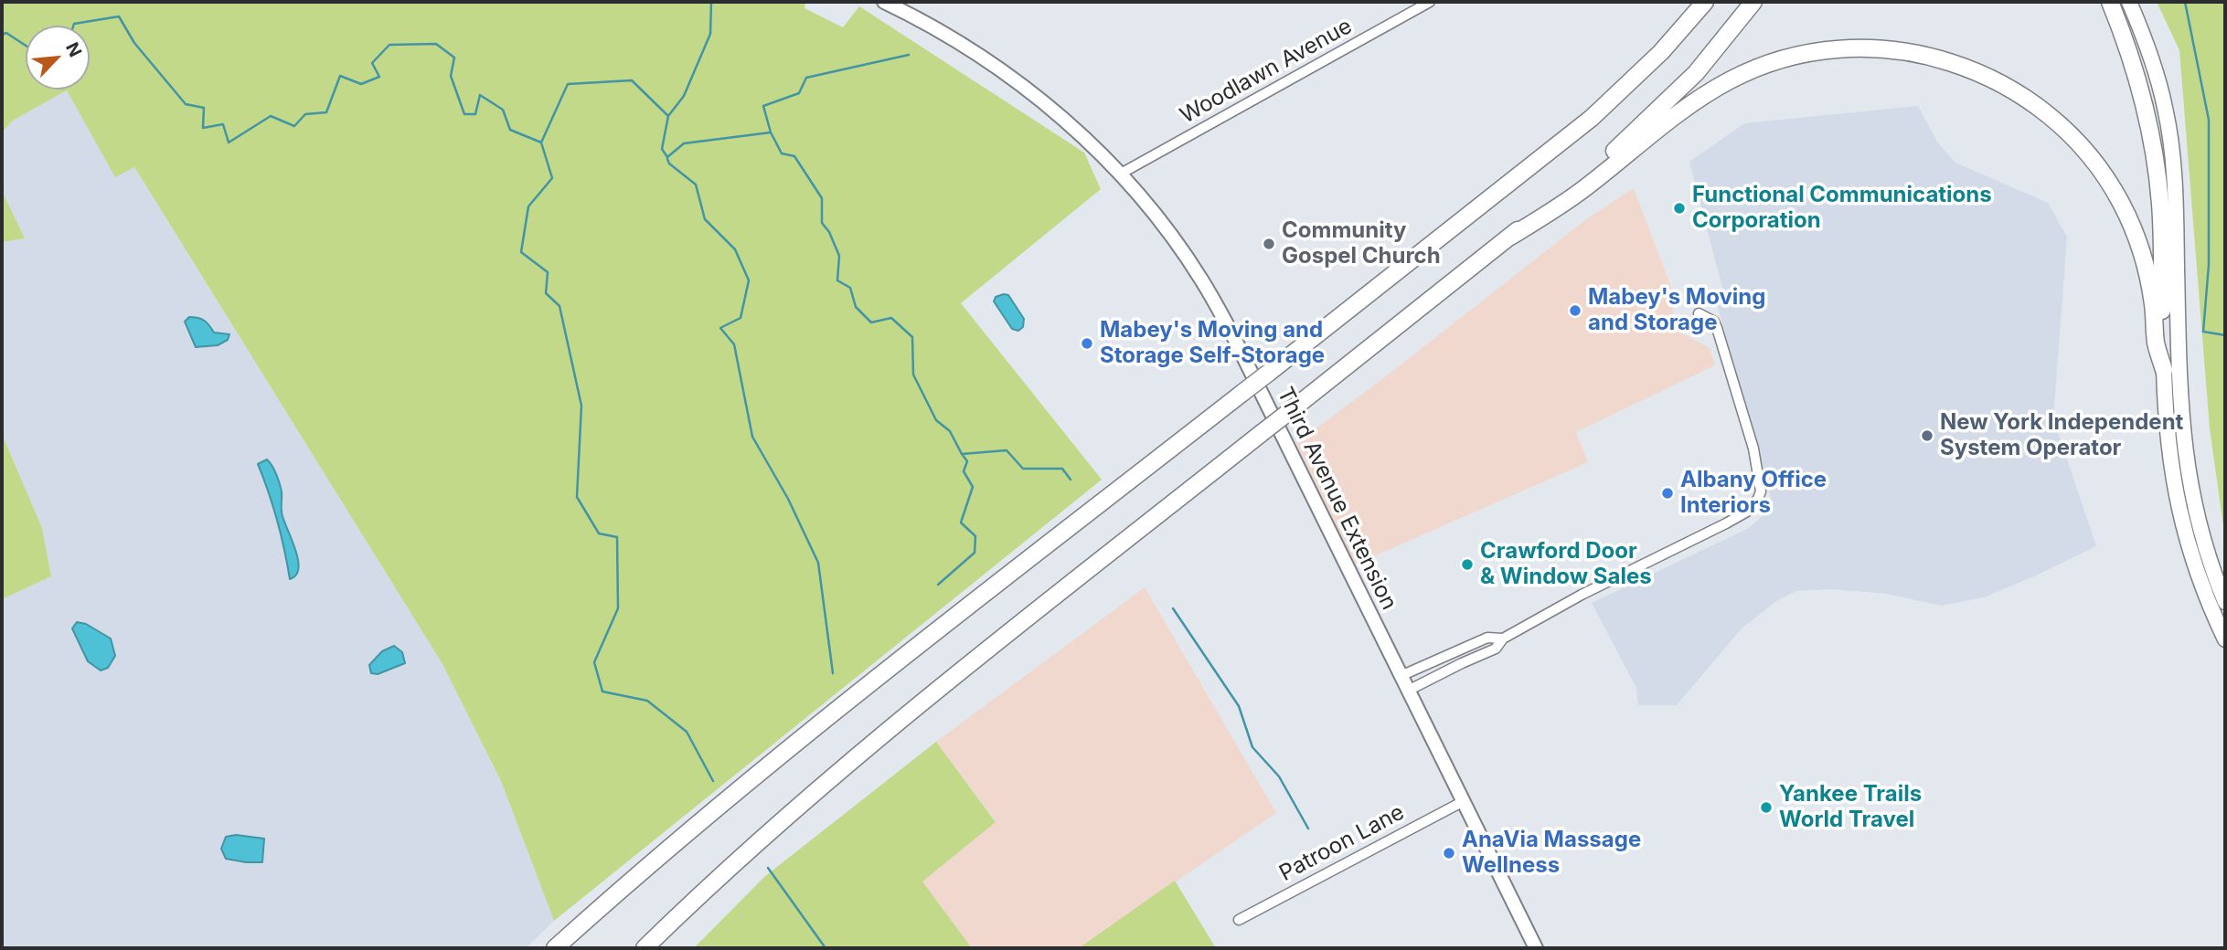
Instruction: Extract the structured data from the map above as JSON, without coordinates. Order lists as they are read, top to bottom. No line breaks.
{"streets":{"street":["Woodlawn Avenue","Third Avenue Extension","Patroon Lane"]},"crossings":[["Woodlawn Avenue","Third Avenue Extension"],["Third Avenue Extension","Patroon Lane"]],"places":["Functional Communications Corporation","Community Gospel Church","Mabey's Moving and Storage","Mabey's Moving and Storage Self-Storage","New York Independent System Operator","Albany Office Interiors","Crawford Door & Window Sales","Yankee Trails World Travel","AnaVia Massage Wellness"],"north":"top right"}
